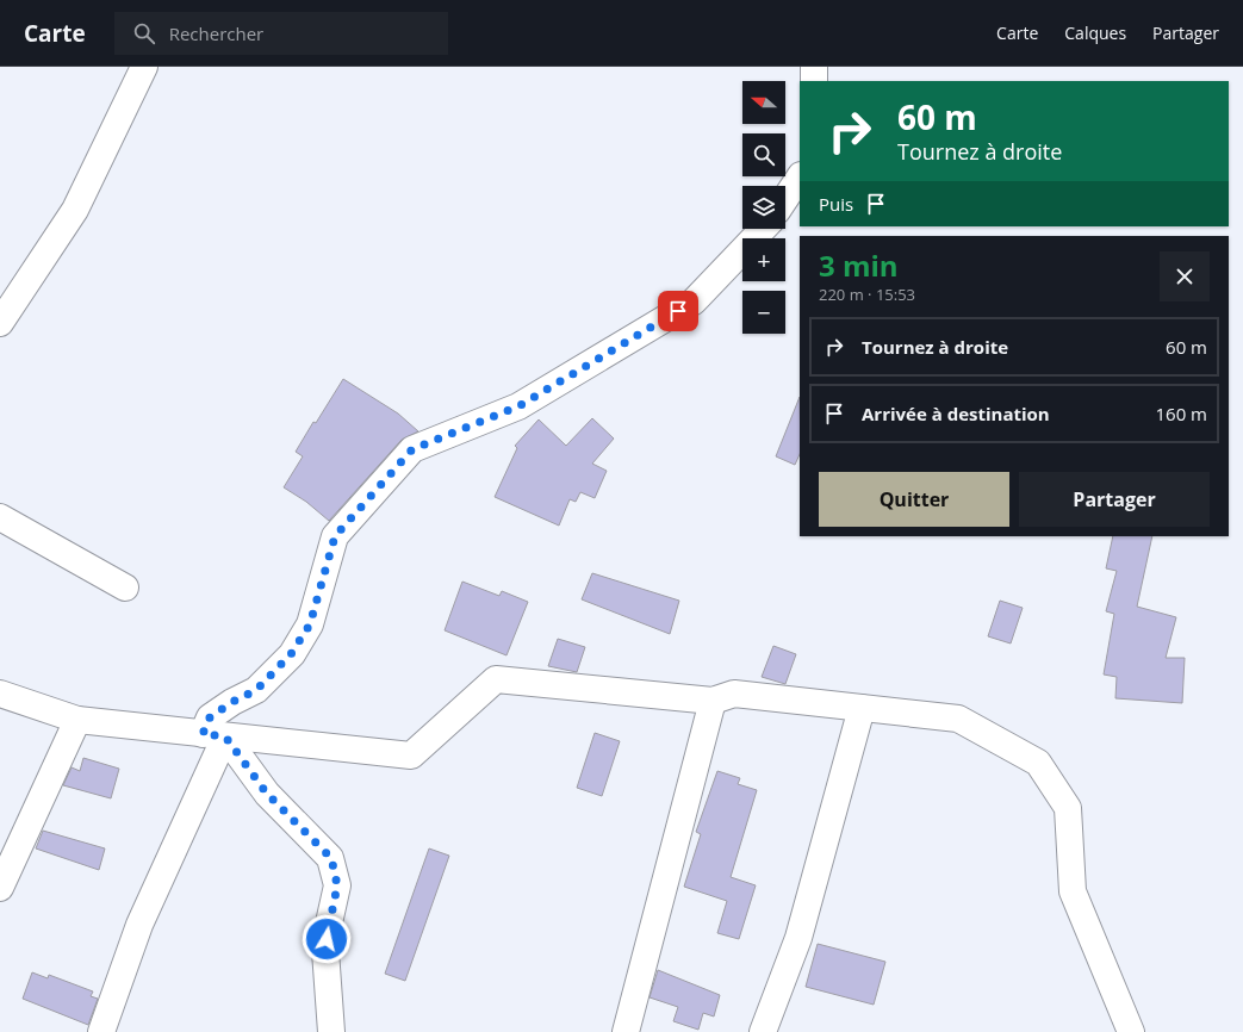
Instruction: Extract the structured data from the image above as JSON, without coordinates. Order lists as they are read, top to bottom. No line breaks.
{"north":"left","page":{"header":"Carte","search":"Rechercher","nav":["Carte","Calques","Partager"],"map_buttons":["+","−"],"turn":["60 m","Tournez à droite"],"then":"Puis","heading":["3 min","220 m · 15:53"],"list":[{"name":"Tournez à droite","value":"60 m"},{"name":"Arrivée à destination","value":"160 m"}],"buttons":["Quitter","Partager"]}}
